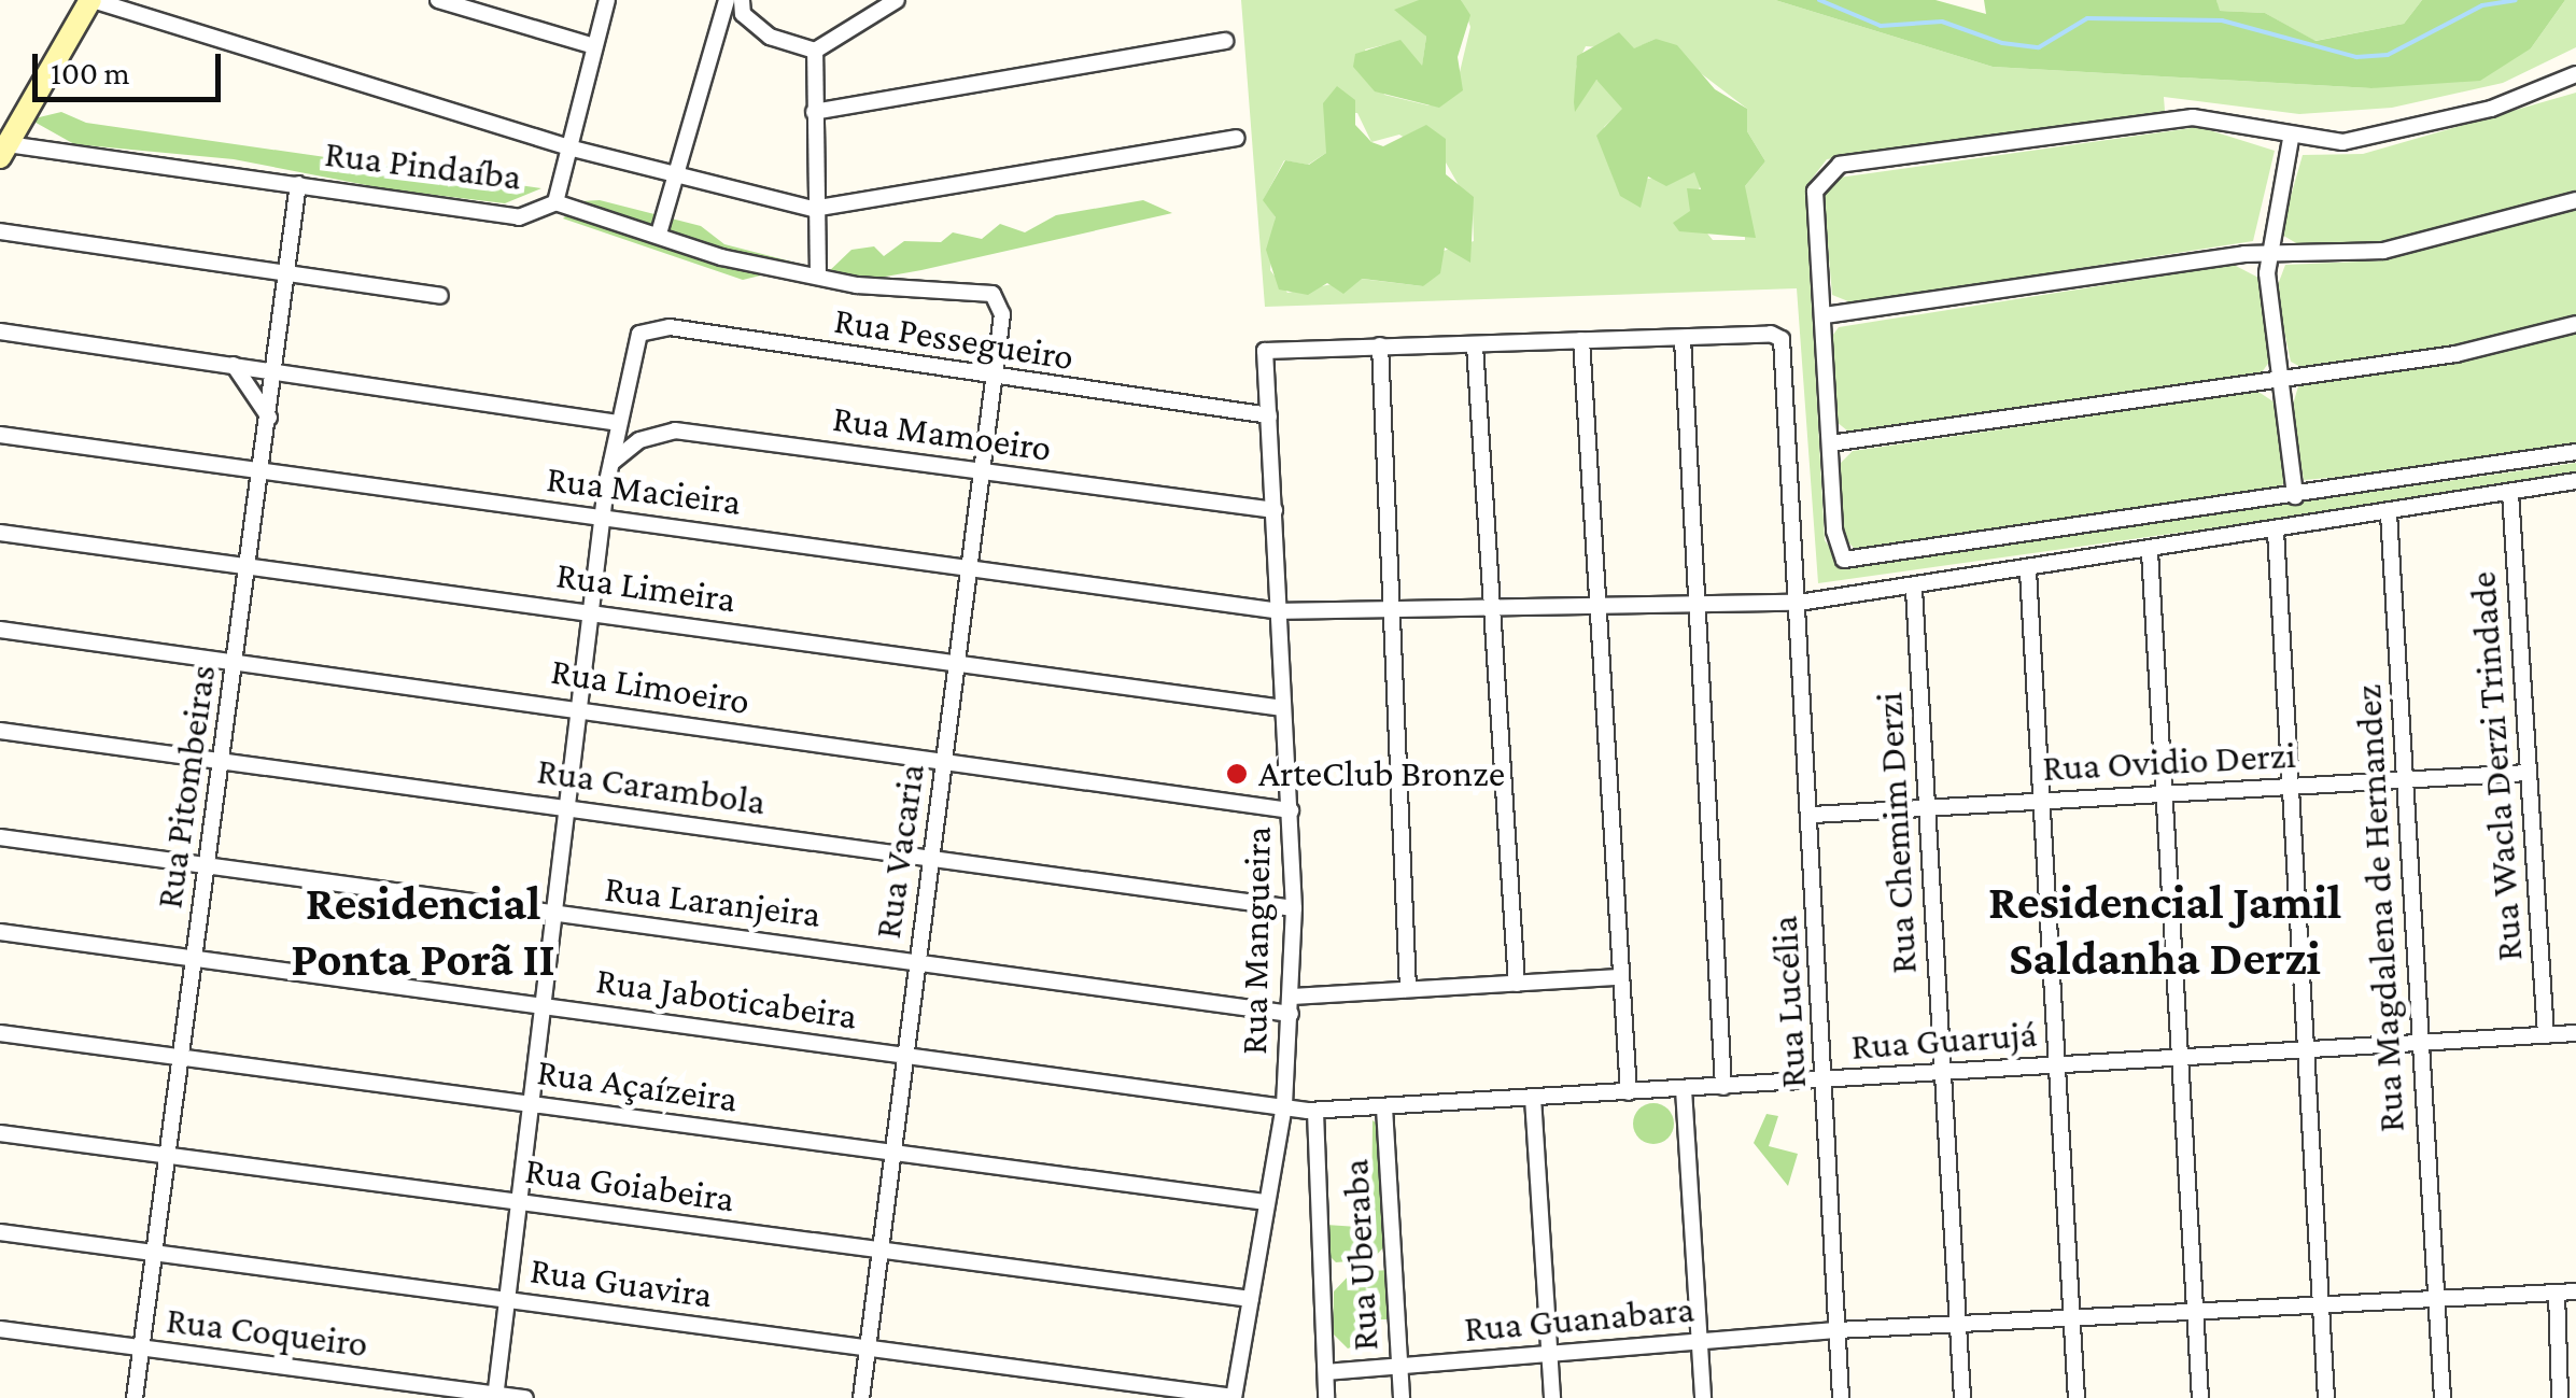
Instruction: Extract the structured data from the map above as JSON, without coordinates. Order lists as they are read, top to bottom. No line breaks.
{"streets":{"street":["Rua Pindaíba","Rua Pessegueiro","Rua Mamoeiro","Rua Macieira","Rua Limeira","Rua Limoeiro","Rua Ovidio Derzi","Rua Wacla Derzi Trindade","Rua Pitombeiras","Rua Carambola","Rua Chemim Derzi","Rua Vacaria","Rua Laranjeira","Rua Magdalena de Hernandez","Rua Mangueira","Rua Jaboticabeira","Rua Lucélia","Rua Guarujá","Rua Açaízeira","Rua Goiabeira","Rua Uberaba","Rua Guavira","Rua Guanabara","Rua Coqueiro"]},"crossings":[["Rua Pindaíba","Rua Pitombeiras"],["Rua Pindaíba","Rua Vacaria"],["Rua Pessegueiro","Rua Vacaria"],["Rua Pessegueiro","Rua Mangueira"],["Rua Mamoeiro","Rua Vacaria"],["Rua Mamoeiro","Rua Mangueira"],["Rua Macieira","Rua Wacla Derzi Trindade"],["Rua Macieira","Rua Pitombeiras"],["Rua Macieira","Rua Chemim Derzi"],["Rua Macieira","Rua Vacaria"],["Rua Macieira","Rua Magdalena de Hernandez"],["Rua Macieira","Rua Mangueira"],["Rua Macieira","Rua Lucélia"],["Rua Limeira","Rua Pitombeiras"],["Rua Limeira","Rua Vacaria"],["Rua Limeira","Rua Mangueira"],["Rua Limoeiro","Rua Pitombeiras"],["Rua Limoeiro","Rua Vacaria"],["Rua Limoeiro","Rua Mangueira"],["Rua Ovidio Derzi","Rua Wacla Derzi Trindade"],["Rua Ovidio Derzi","Rua Chemim Derzi"],["Rua Ovidio Derzi","Rua Magdalena de Hernandez"],["Rua Ovidio Derzi","Rua Lucélia"],["Rua Wacla Derzi Trindade","Rua Guarujá"],["Rua Pitombeiras","Rua Carambola"],["Rua Pitombeiras","Rua Laranjeira"],["Rua Pitombeiras","Rua Jaboticabeira"],["Rua Pitombeiras","Rua Açaízeira"],["Rua Pitombeiras","Rua Goiabeira"],["Rua Pitombeiras","Rua Guavira"],["Rua Pitombeiras","Rua Coqueiro"],["Rua Carambola","Rua Vacaria"],["Rua Carambola","Rua Mangueira"],["Rua Chemim Derzi","Rua Guarujá"],["Rua Chemim Derzi","Rua Guanabara"],["Rua Vacaria","Rua Laranjeira"],["Rua Vacaria","Rua Jaboticabeira"],["Rua Vacaria","Rua Açaízeira"],["Rua Vacaria","Rua Goiabeira"],["Rua Vacaria","Rua Guavira"],["Rua Laranjeira","Rua Mangueira"],["Rua Magdalena de Hernandez","Rua Guarujá"],["Rua Magdalena de Hernandez","Rua Guanabara"],["Rua Mangueira","Rua Jaboticabeira"],["Rua Mangueira","Rua Açaízeira"],["Rua Mangueira","Rua Goiabeira"],["Rua Mangueira","Rua Guavira"],["Rua Jaboticabeira","Rua Guarujá"],["Rua Lucélia","Rua Guarujá"],["Rua Lucélia","Rua Guanabara"],["Rua Guarujá","Rua Uberaba"],["Rua Uberaba","Rua Guanabara"]],"districts":["Residencial Jamil Saldanha Derzi","Residencial Ponta Porã II"],"places":["ArteClub Bronze"],"scale_bar":"100 m"}
